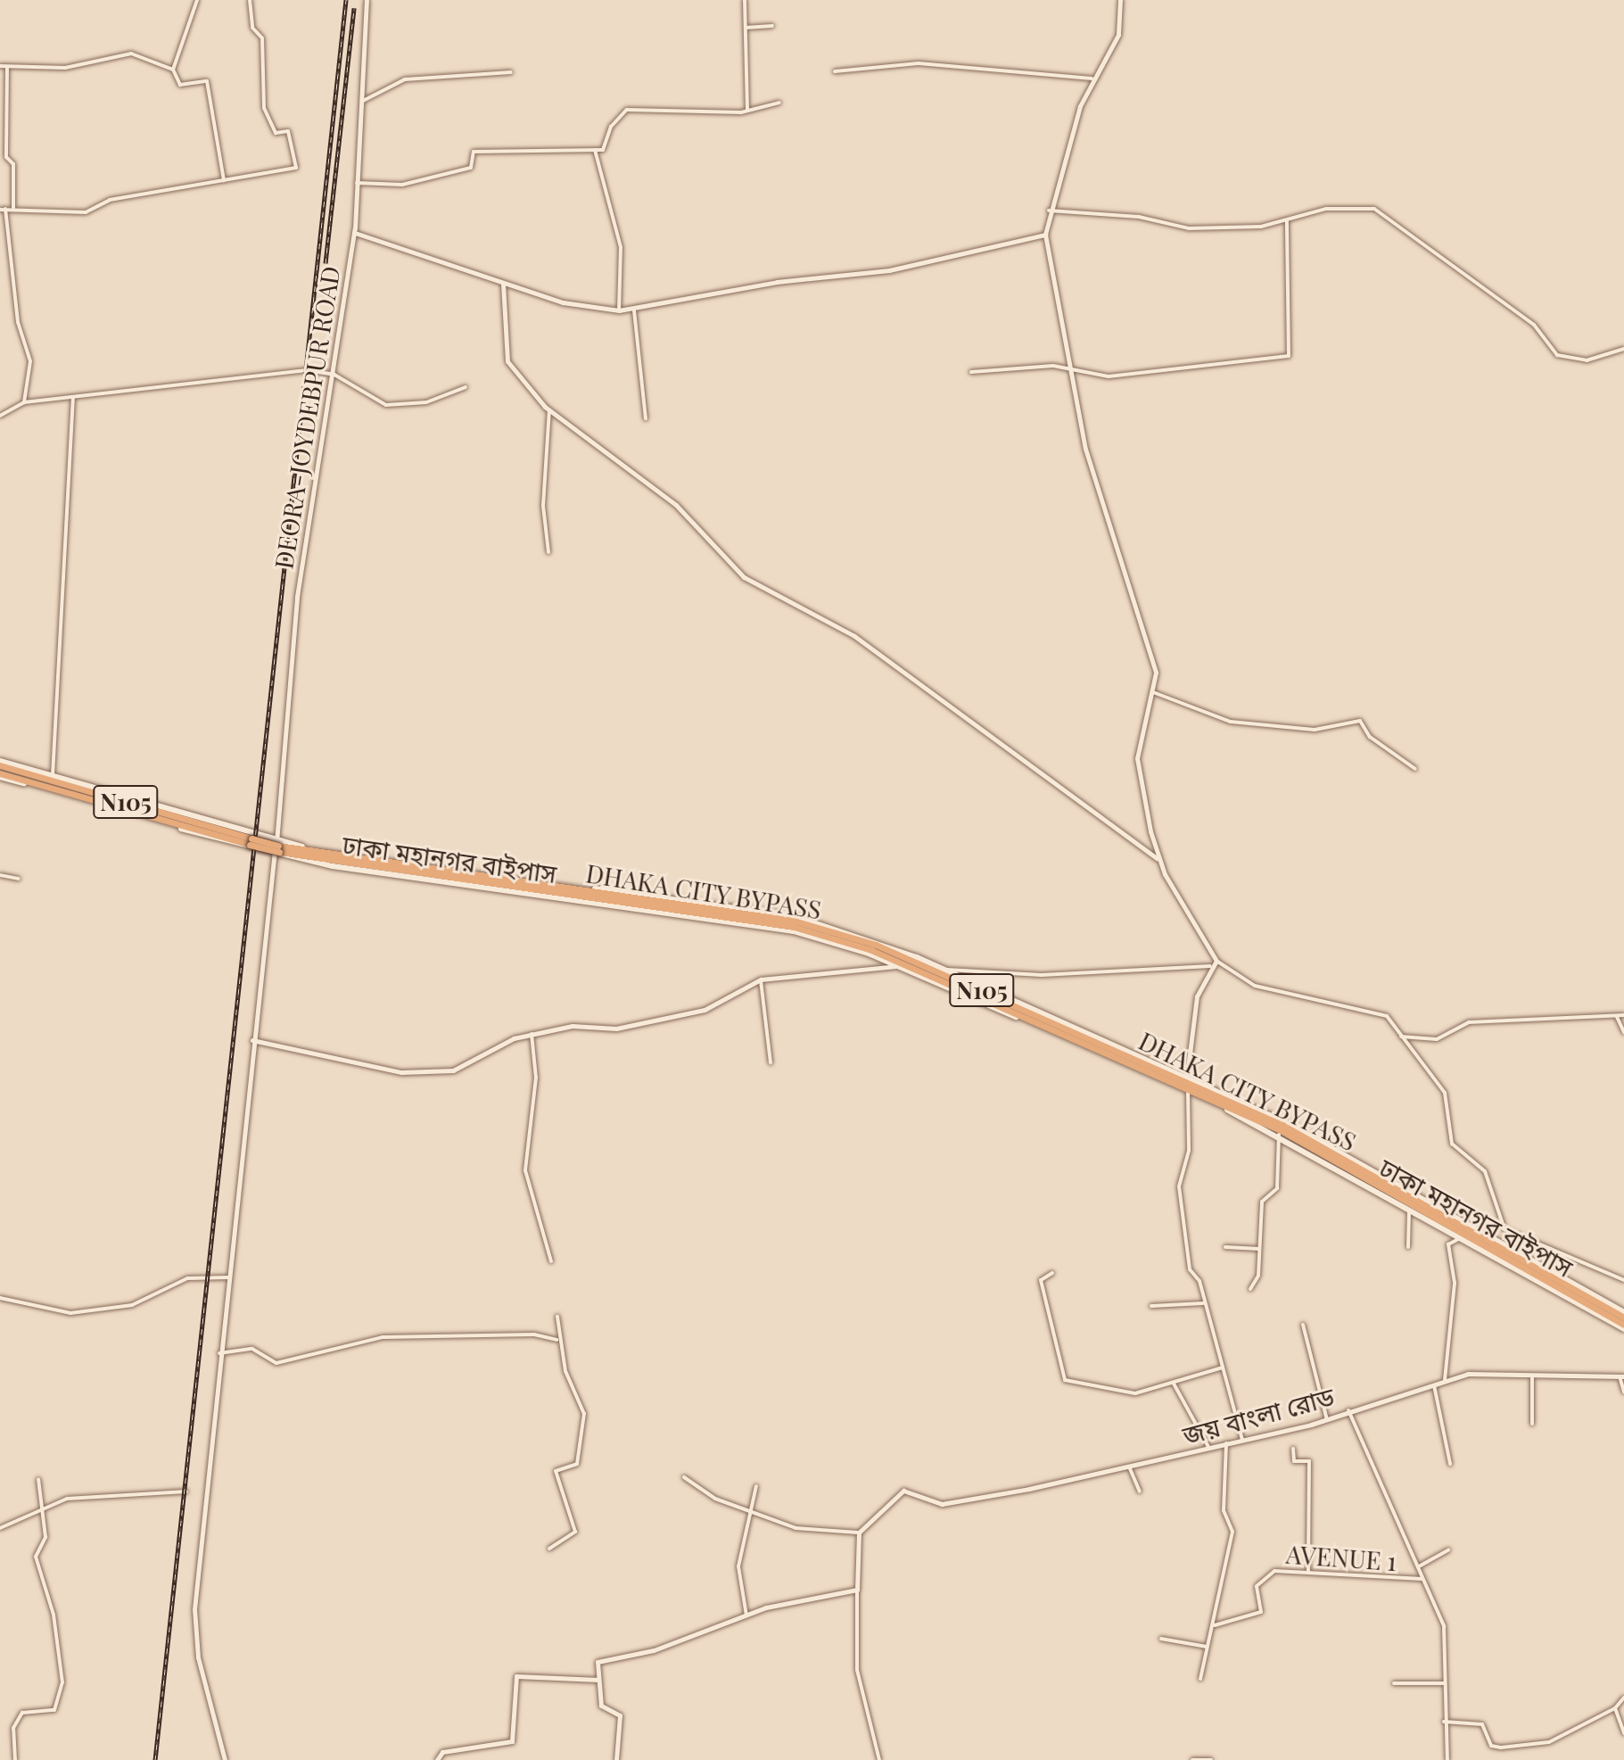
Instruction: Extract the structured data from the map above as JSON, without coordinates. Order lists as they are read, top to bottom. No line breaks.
{"streets":{"highway":["N105","ঢাকা মহানগর বাইপাস","DHAKA CITY BYPASS"],"street":["DEORA-JOYDEBPUR ROAD","জয় বাংলা রোড","AVENUE 1"]},"crossings":[["DEORA-JOYDEBPUR ROAD","ঢাকা মহানগর বাইপাস"],["DEORA-JOYDEBPUR ROAD","DHAKA CITY BYPASS"],["N105","ঢাকা মহানগর বাইপাস"],["ঢাকা মহানগর বাইপাস","DHAKA CITY BYPASS"]]}
